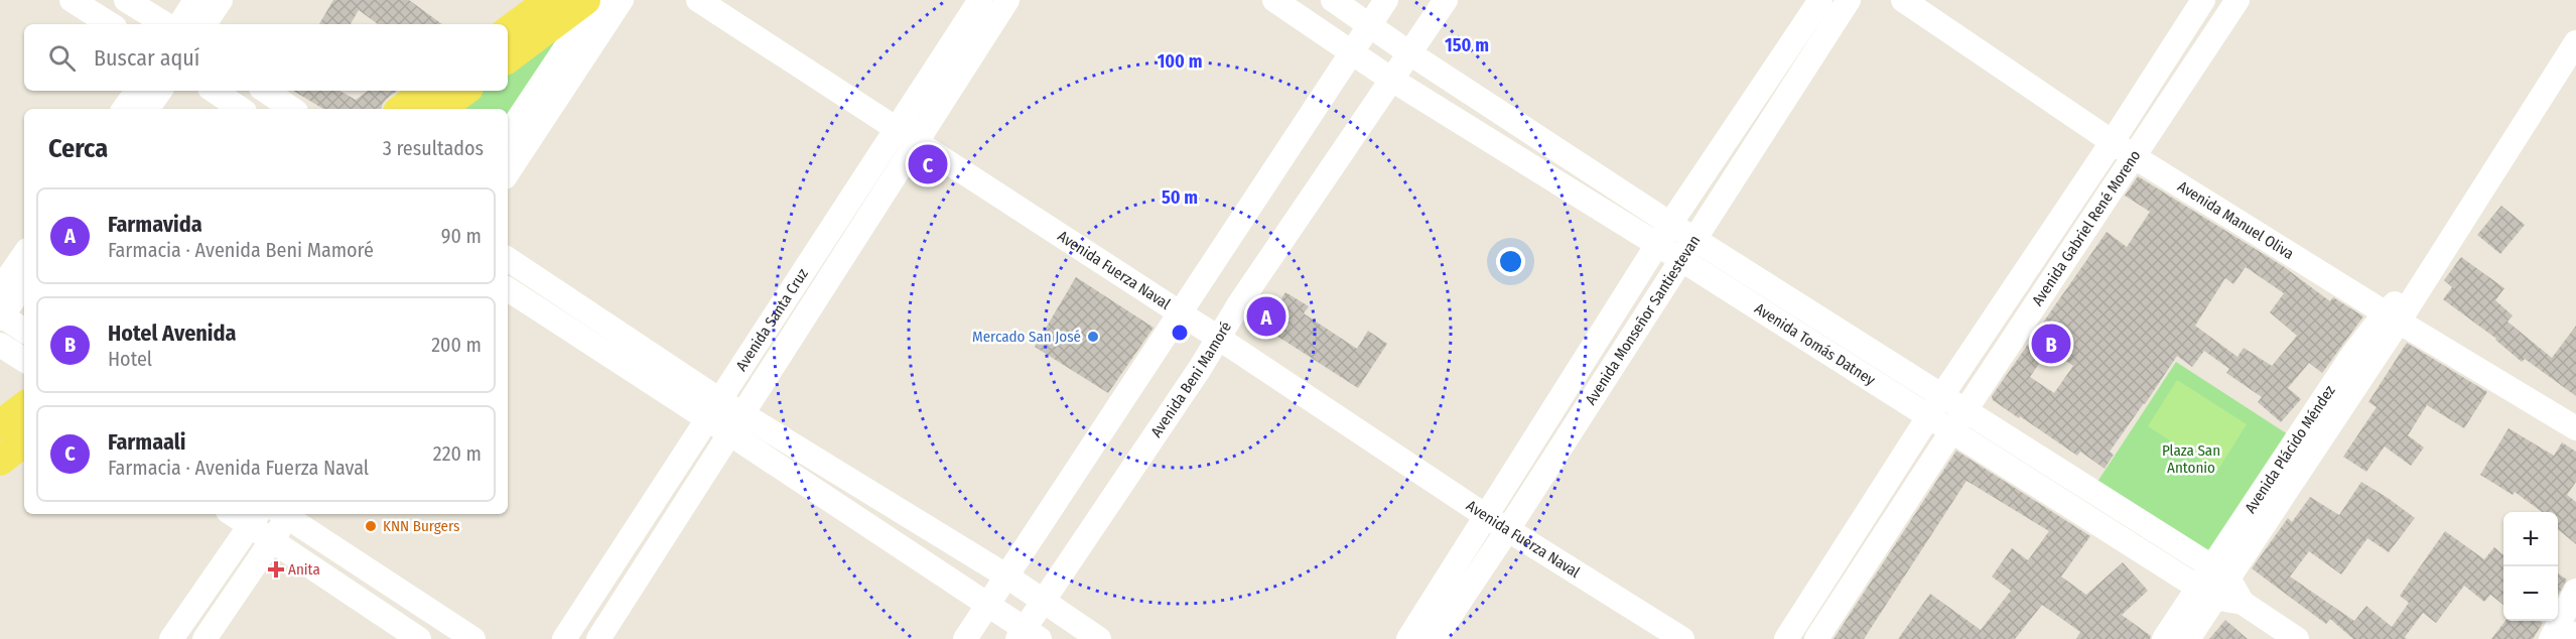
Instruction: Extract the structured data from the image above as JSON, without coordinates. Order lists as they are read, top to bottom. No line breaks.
{"streets":{"street":["Avenida Manuel Oliva","Avenida Gabriel René Moreno","Avenida Fuerza Naval","Avenida Santa Cruz","Avenida Monseñor Santiestevan","Avenida Tomás Datney","Avenida Beni Mamoré","Avenida Plácido Méndez"]},"crossings":[["Avenida Manuel Oliva","Avenida Gabriel René Moreno"],["Avenida Manuel Oliva","Avenida Plácido Méndez"],["Avenida Gabriel René Moreno","Avenida Tomás Datney"],["Avenida Fuerza Naval","Avenida Santa Cruz"],["Avenida Fuerza Naval","Avenida Monseñor Santiestevan"],["Avenida Fuerza Naval","Avenida Beni Mamoré"],["Avenida Monseñor Santiestevan","Avenida Tomás Datney"],["Avenida Tomás Datney","Avenida Beni Mamoré"],["Avenida Tomás Datney","Avenida Plácido Méndez"]],"parks":["Plaza San Antonio"],"places":{"other":["Mercado San José","KNN Burgers"],"health":["Anita"]},"page":{"search":"Buscar aquí","heading":["Cerca","3 resultados"],"pins":["C","A","B"],"list":[{"mark":"A","name":"Farmavida","note":"Farmacia · Avenida Beni Mamoré","value":"90 m"},{"mark":"B","name":"Hotel Avenida","note":"Hotel","value":"200 m"},{"mark":"C","name":"Farmaali","note":"Farmacia · Avenida Fuerza Naval","value":"220 m"}],"map_buttons":["+","−"]},"rings":["150 m","100 m","50 m"]}
